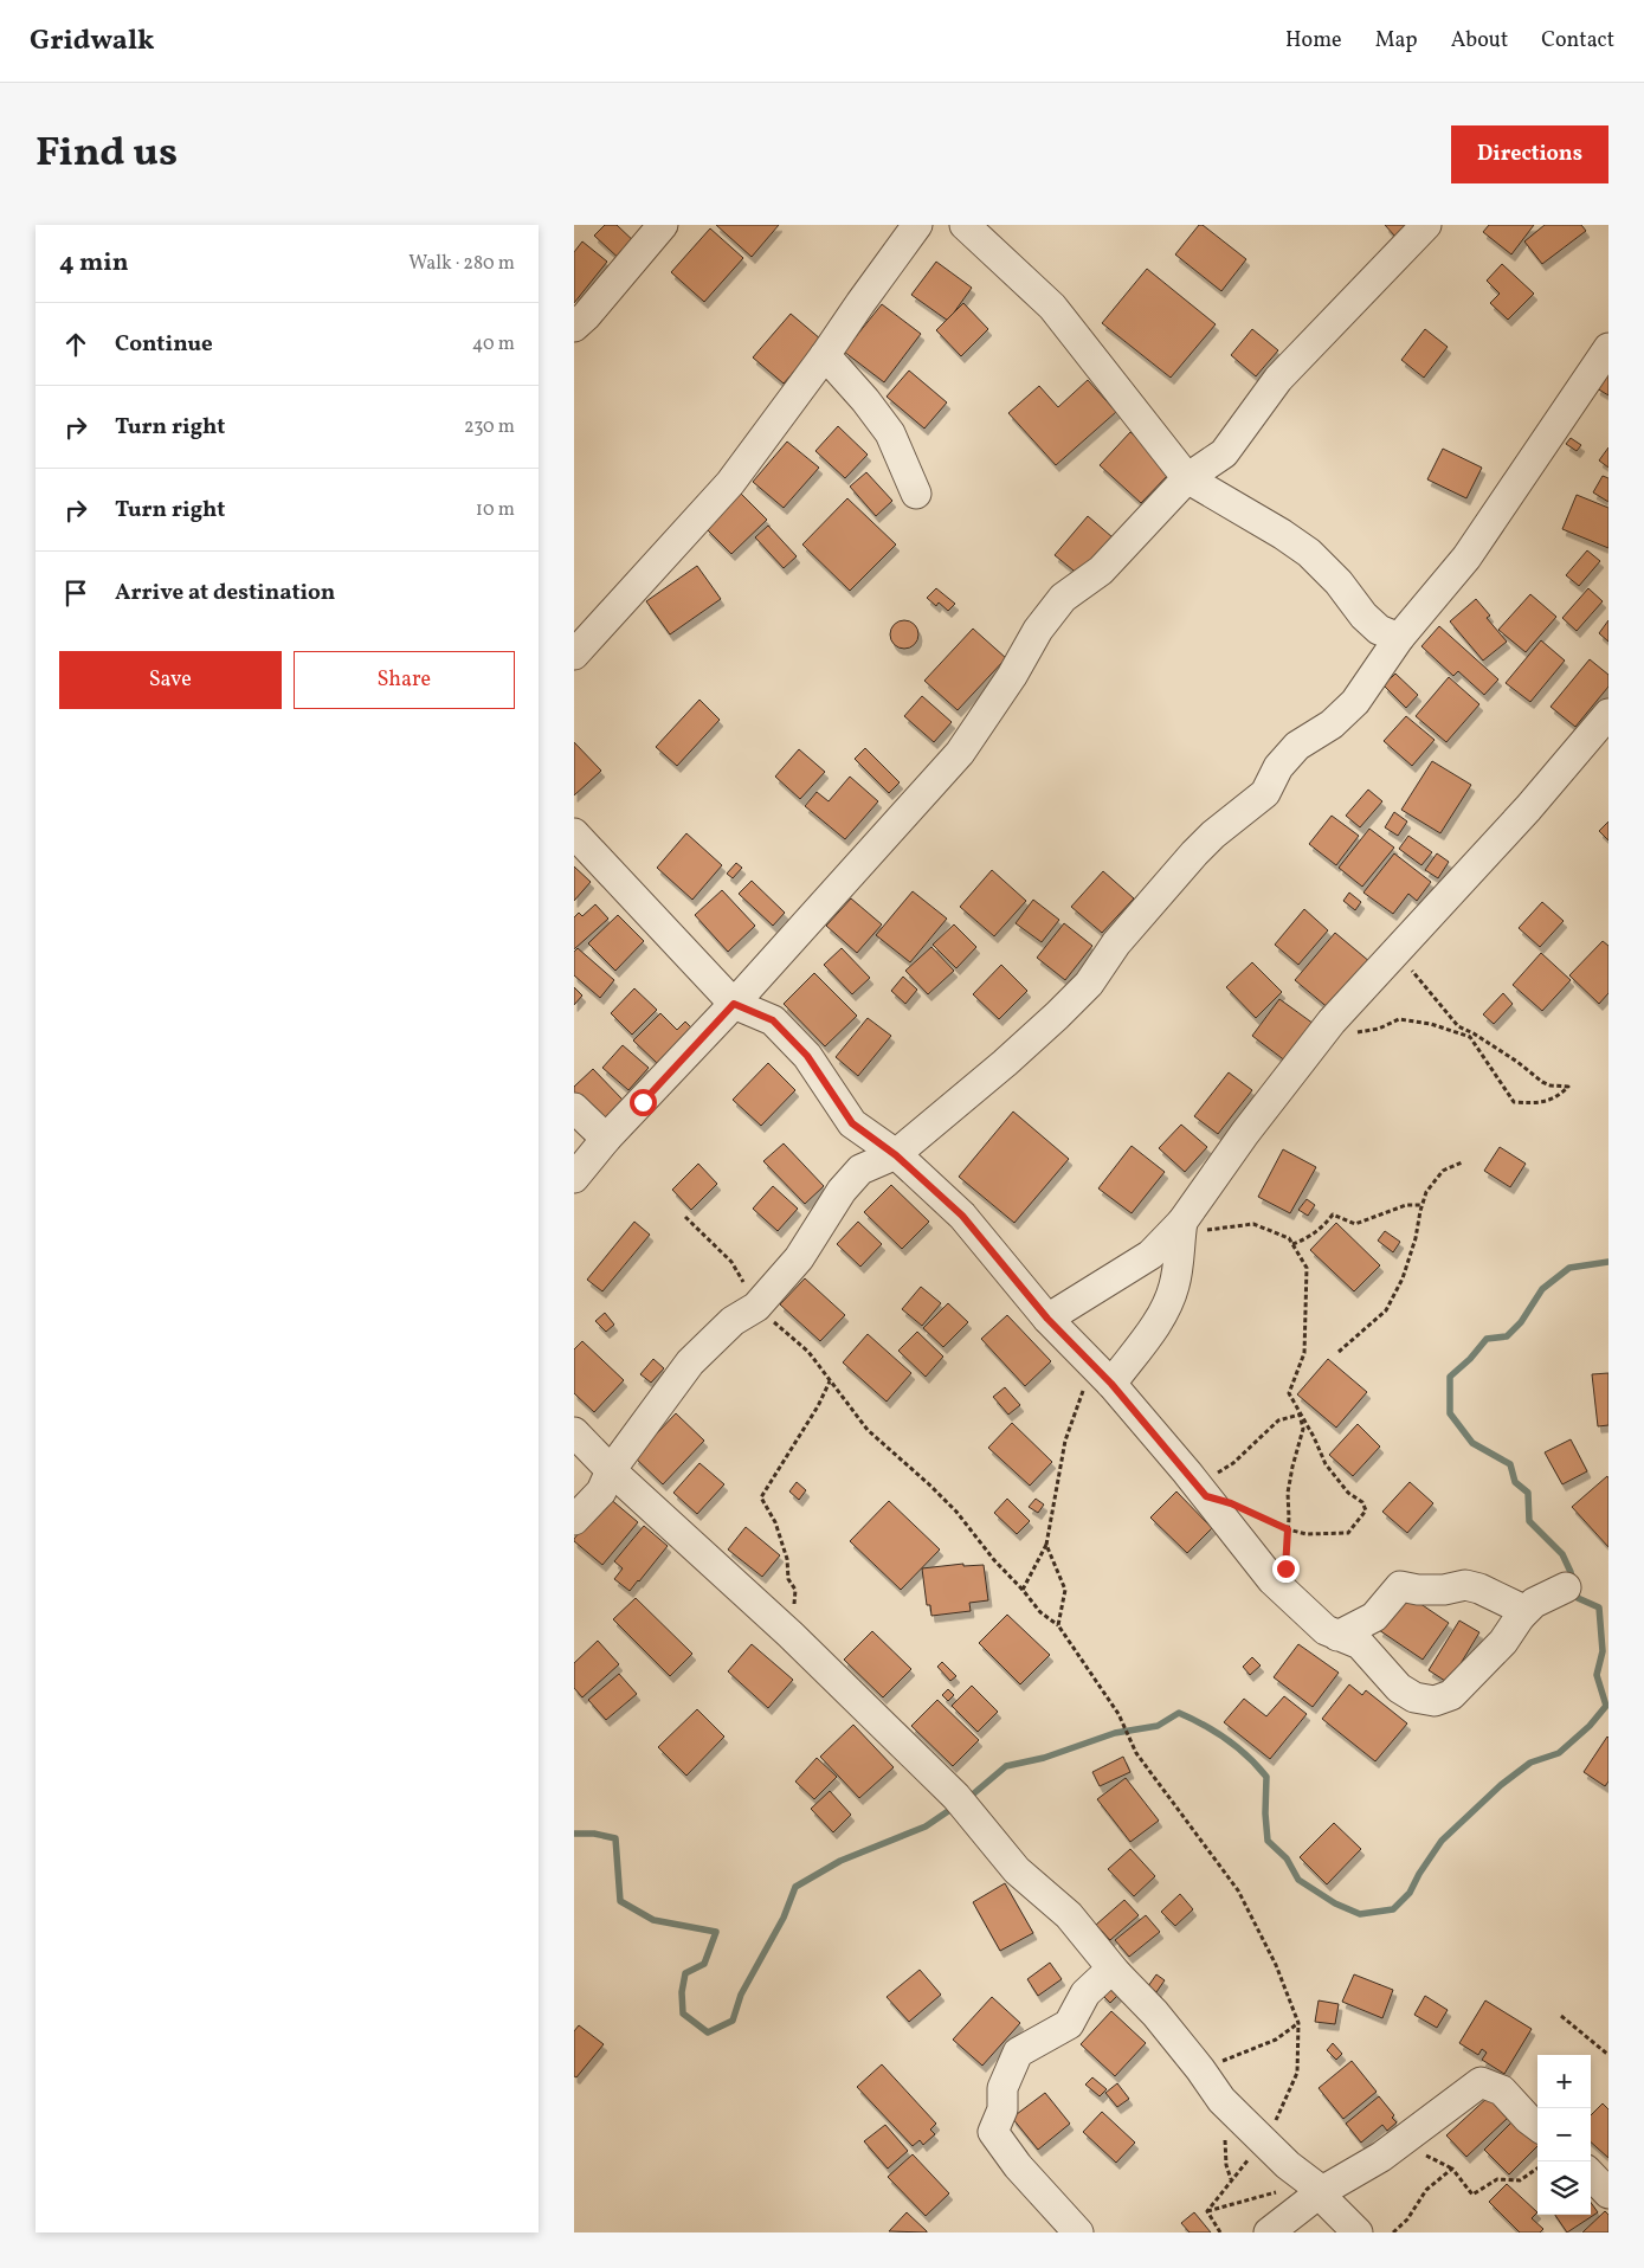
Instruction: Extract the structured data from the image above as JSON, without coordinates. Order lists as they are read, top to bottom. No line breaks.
{"page":{"header":"Gridwalk","nav":["Home","Map","About","Contact"],"title":"Find us","buttons":["Directions",["Save","Share"]],"heading":["4 min","Walk · 280 m"],"list":[["Continue","40 m"],["Turn right","230 m"],["Turn right","10 m"],"Arrive at destination"],"map_buttons":["+","−"]}}
